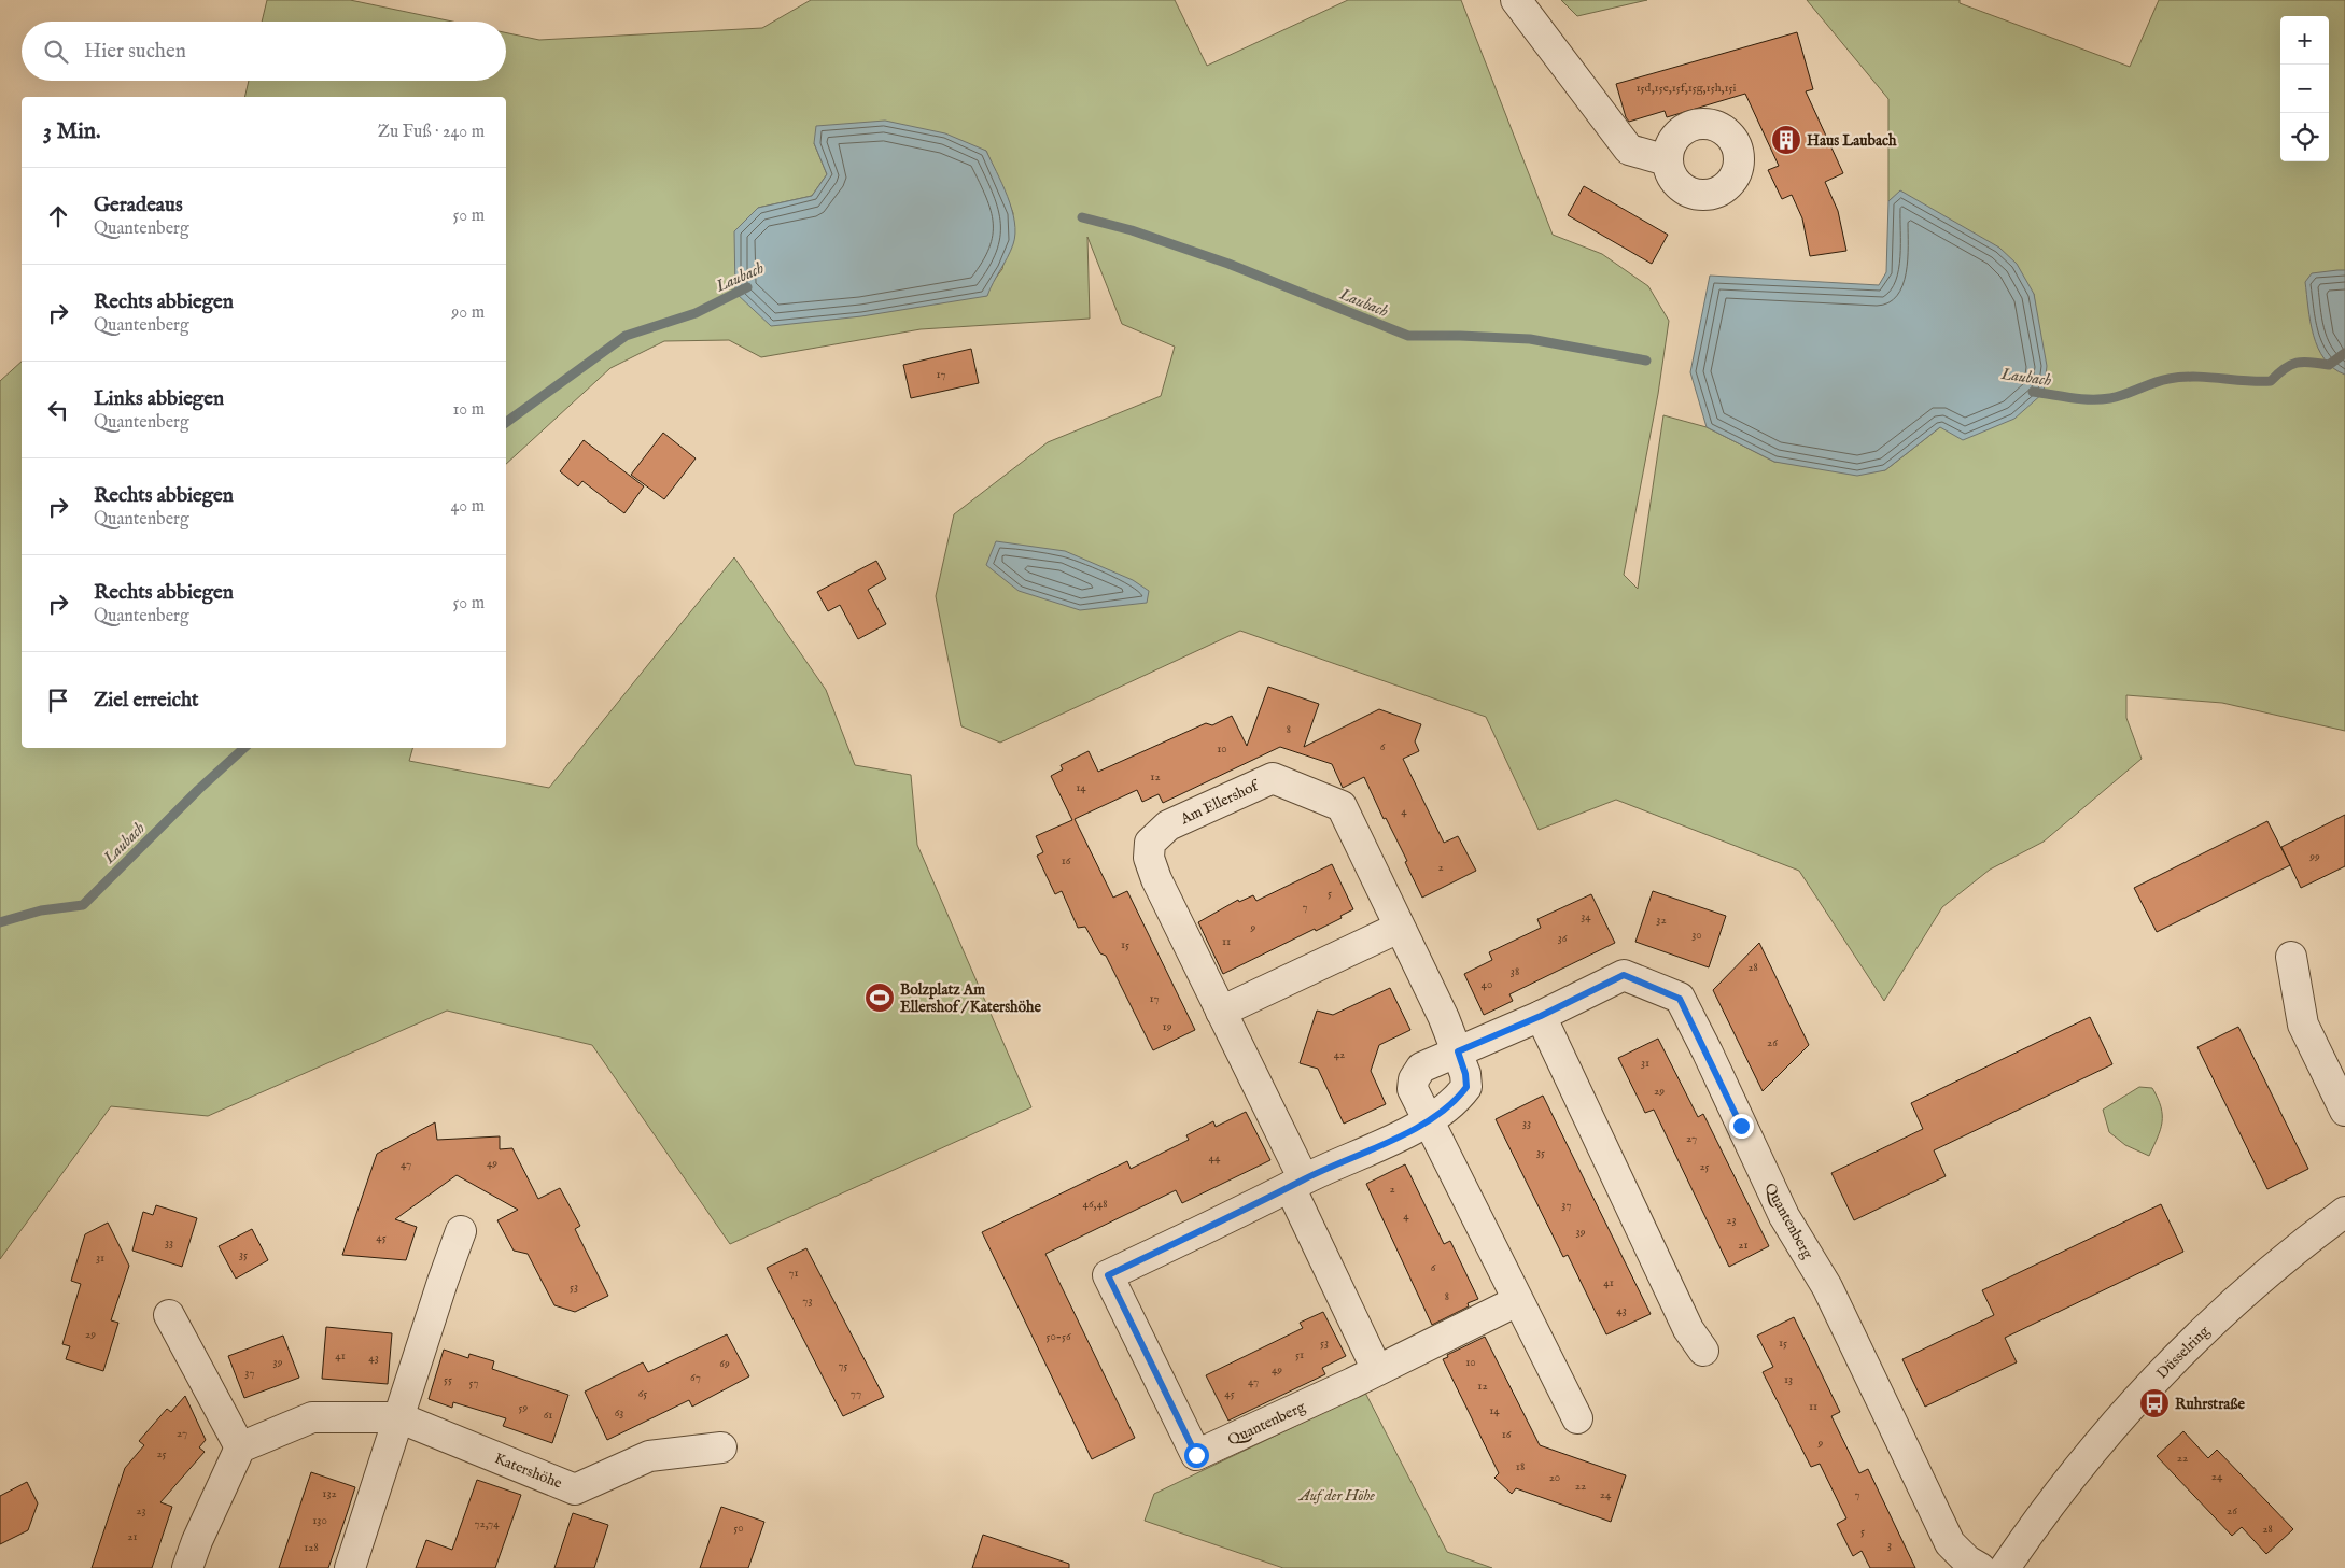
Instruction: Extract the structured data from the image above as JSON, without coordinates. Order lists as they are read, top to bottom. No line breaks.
{"streets":{"street":["Am Ellershof","Quantenberg","Düsselring","Katershöhe"]},"crossings":[["Am Ellershof","Quantenberg"]],"water":["Laubach"],"parks":["Auf der Höhe"],"places":{"building":["Haus Laubach"],"sports":["Bolzplatz Am Ellershof / Katershöhe"],"bus stop":["Ruhrstraße"]},"house_numbers":["15d,15e,15f,15g,15h,15i","17","8","6","10","12","14","4","99","16","2","5","7","34","32","9","30","36","11","15","28","38","40","17","19","26","42","31","29","33","27","35","44","49","47","25","2","46,48","37","4","23","39","45","33","21","35","31","6","71","41","53","8","73","43","29","50-56","53","15","51","41","43","39","10","69","75","49","37","67","55","13","47","57","12","65","77","45","11","59","14","63","61","27","16","9","25","22","18","24","20","22","132","24","7","23","26","130","72,74","50","28","5","21","3","128"],"page":{"map_buttons":["+","−"],"search":"Hier suchen","heading":["3 Min.","Zu Fuß · 240 m"],"list":[["Geradeaus","Quantenberg","50 m"],["Rechts abbiegen","Quantenberg","90 m"],["Links abbiegen","Quantenberg","10 m"],["Rechts abbiegen","Quantenberg","40 m"],["Rechts abbiegen","Quantenberg","50 m"],"Ziel erreicht"]}}
